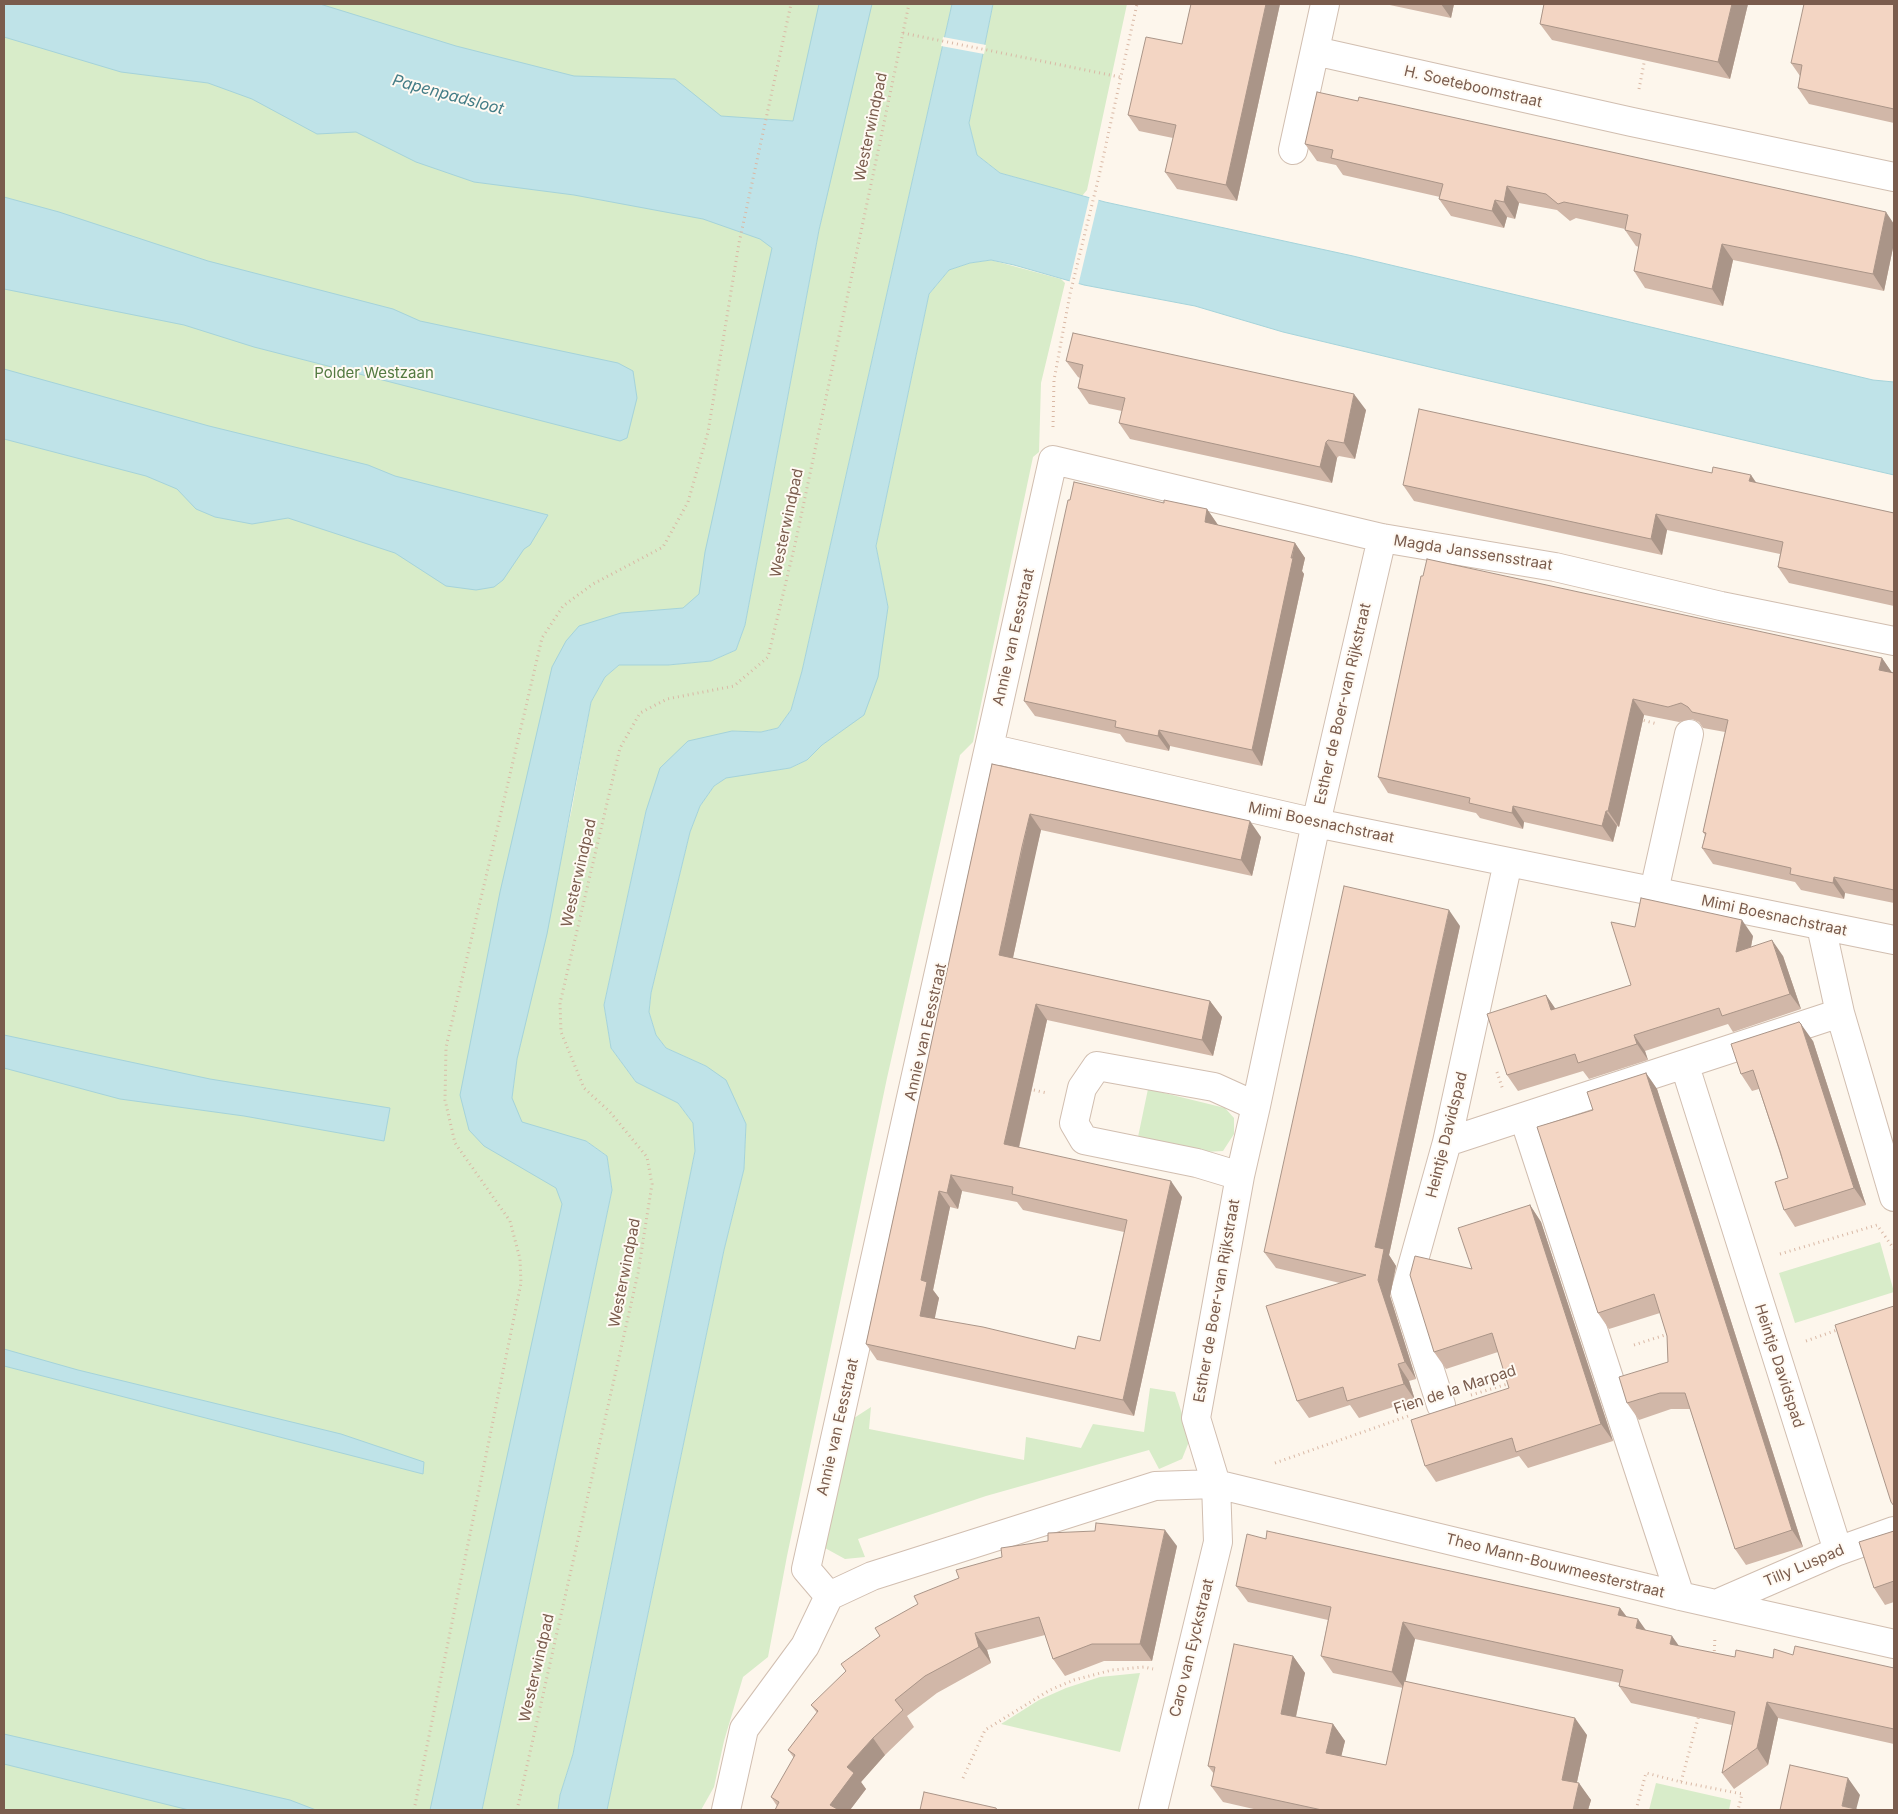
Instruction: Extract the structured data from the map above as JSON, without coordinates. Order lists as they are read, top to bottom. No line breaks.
{"streets":{"street":["H. Soeteboomstraat","Magda Janssensstraat","Annie van Eesstraat","Esther de Boer-van Rijkstraat","Mimi Boesnachstraat","Heintje Davidspad","Theo Mann-Bouwmeesterstraat","Tilly Luspad","Caro van Eyckstraat"],"path":["Westerwindpad","Fien de la Marpad"]},"crossings":[["Magda Janssensstraat","Annie van Eesstraat"],["Magda Janssensstraat","Esther de Boer-van Rijkstraat"],["Annie van Eesstraat","Mimi Boesnachstraat"],["Esther de Boer-van Rijkstraat","Mimi Boesnachstraat"],["Esther de Boer-van Rijkstraat","Theo Mann-Bouwmeesterstraat"],["Esther de Boer-van Rijkstraat","Caro van Eyckstraat"],["Mimi Boesnachstraat","Heintje Davidspad"],["Heintje Davidspad","Fien de la Marpad"],["Heintje Davidspad","Tilly Luspad"],["Theo Mann-Bouwmeesterstraat","Tilly Luspad"],["Theo Mann-Bouwmeesterstraat","Caro van Eyckstraat"]],"water":["Papenpadsloot"],"parks":["Polder Westzaan"]}
